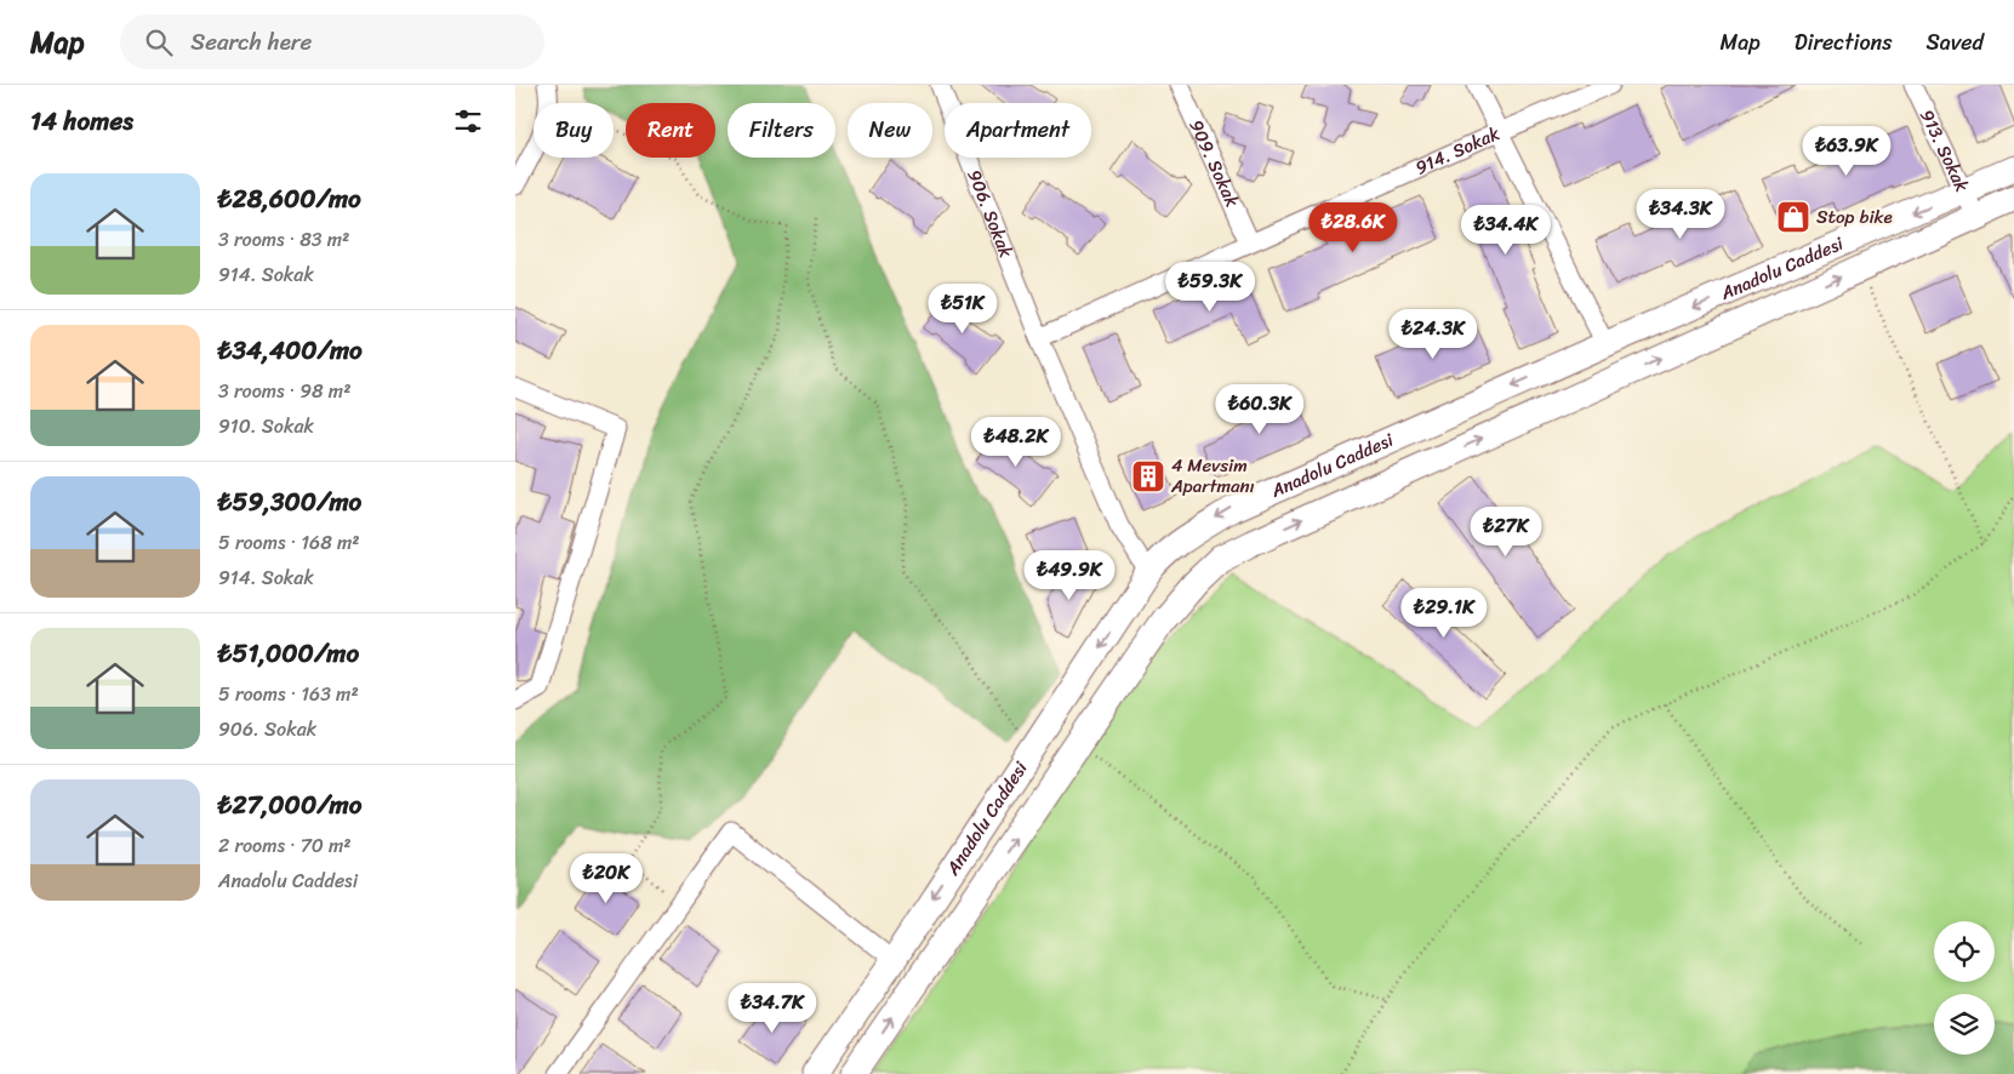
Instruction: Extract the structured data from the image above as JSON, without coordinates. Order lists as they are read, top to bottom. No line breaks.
{"streets":{"main road":["Anadolu Caddesi"],"street":["914. Sokak","913. Sokak","909. Sokak","906. Sokak"]},"crossings":[["914. Sokak","909. Sokak"],["914. Sokak","906. Sokak"],["913. Sokak","Anadolu Caddesi"],["906. Sokak","Anadolu Caddesi"]],"places":{"shop":["Stop bike"],"building":["4 Mevsim Apartmanı"]},"page":{"header":"Map","search":"Search here","nav":["Map","Directions","Saved"],"heading":"14 homes","chip":["Buy","Rent","Filters","New","Apartment"],"price":["₺63.9K","₺34.3K","₺28.6K","₺34.4K","₺59.3K","₺51K","₺24.3K","₺60.3K","₺48.2K","₺27K","₺49.9K","₺29.1K","₺20K","₺34.7K"],"list":[{"name":"₺28,600/mo","note":"3 rooms · 83 m² · 914. Sokak"},{"name":"₺34,400/mo","note":"3 rooms · 98 m² · 910. Sokak"},{"name":"₺59,300/mo","note":"5 rooms · 168 m² · 914. Sokak"},{"name":"₺51,000/mo","note":"5 rooms · 163 m² · 906. Sokak"},{"name":"₺27,000/mo","note":"2 rooms · 70 m² · Anadolu Caddesi"}]}}
